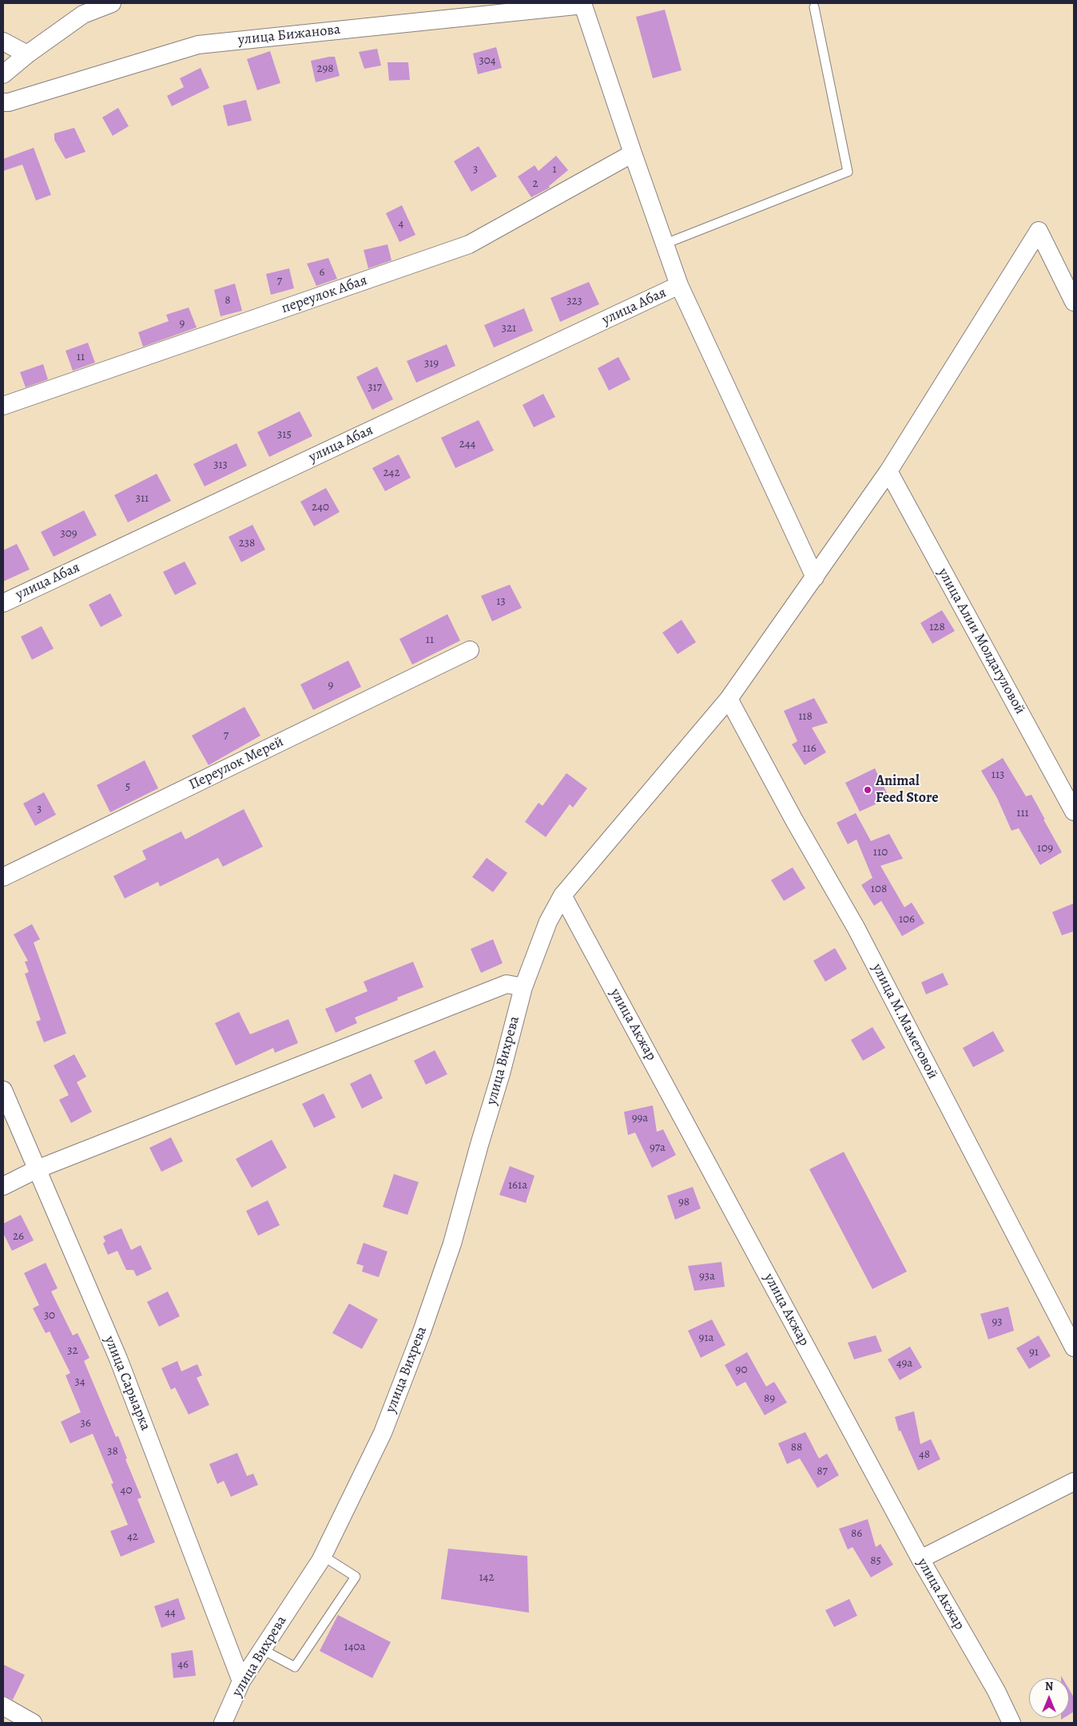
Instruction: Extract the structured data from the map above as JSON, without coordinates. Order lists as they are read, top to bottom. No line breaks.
{"streets":{"street":["улица Бижанова","переулок Абая","улица Абая","улица Алии Молдагуловой","Переулок Мерей","улица М.Маметовой","улица Акжар","улица Вихрева","улица Сарыарка"]},"crossings":[["улица Алии Молдагуловой","улица Вихрева"],["улица М.Маметовой","улица Вихрева"],["улица Акжар","улица Вихрева"],["улица Вихрева","улица Сарыарка"]],"places":["Animal Feed Store"],"house_numbers":["304","298","3","1","2","4","6","7","8","323","9","321","11","319","317","315","244","313","242","311","240","309","238","13","128","11","9","118","7","116","113","5","3","111","109","110","108","106","99а","97а","161а","98","26","93а","30","93","91а","32","91","49а","90","34","89","36","88","38","48","87","40","86","42","85","142","44","140а","46"],"north":"top"}
